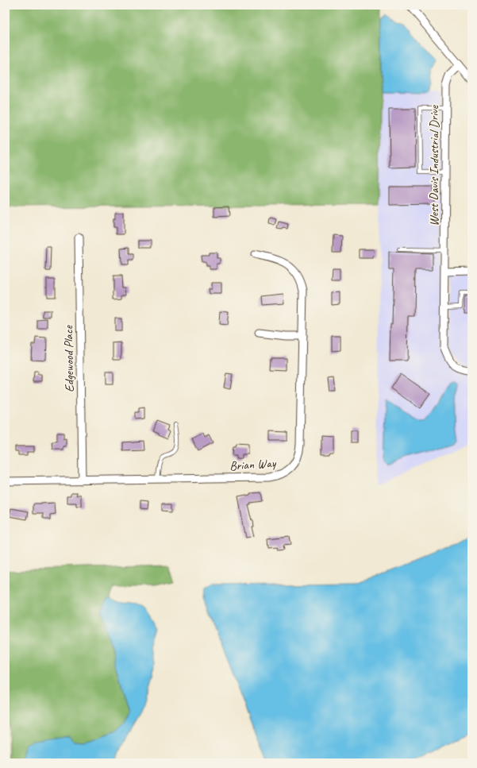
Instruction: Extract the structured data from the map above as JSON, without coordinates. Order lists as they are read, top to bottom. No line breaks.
{"streets":{"street":["West Davis Industrial Drive","Edgewood Place","Brian Way"]},"crossings":[["Edgewood Place","Brian Way"]]}
